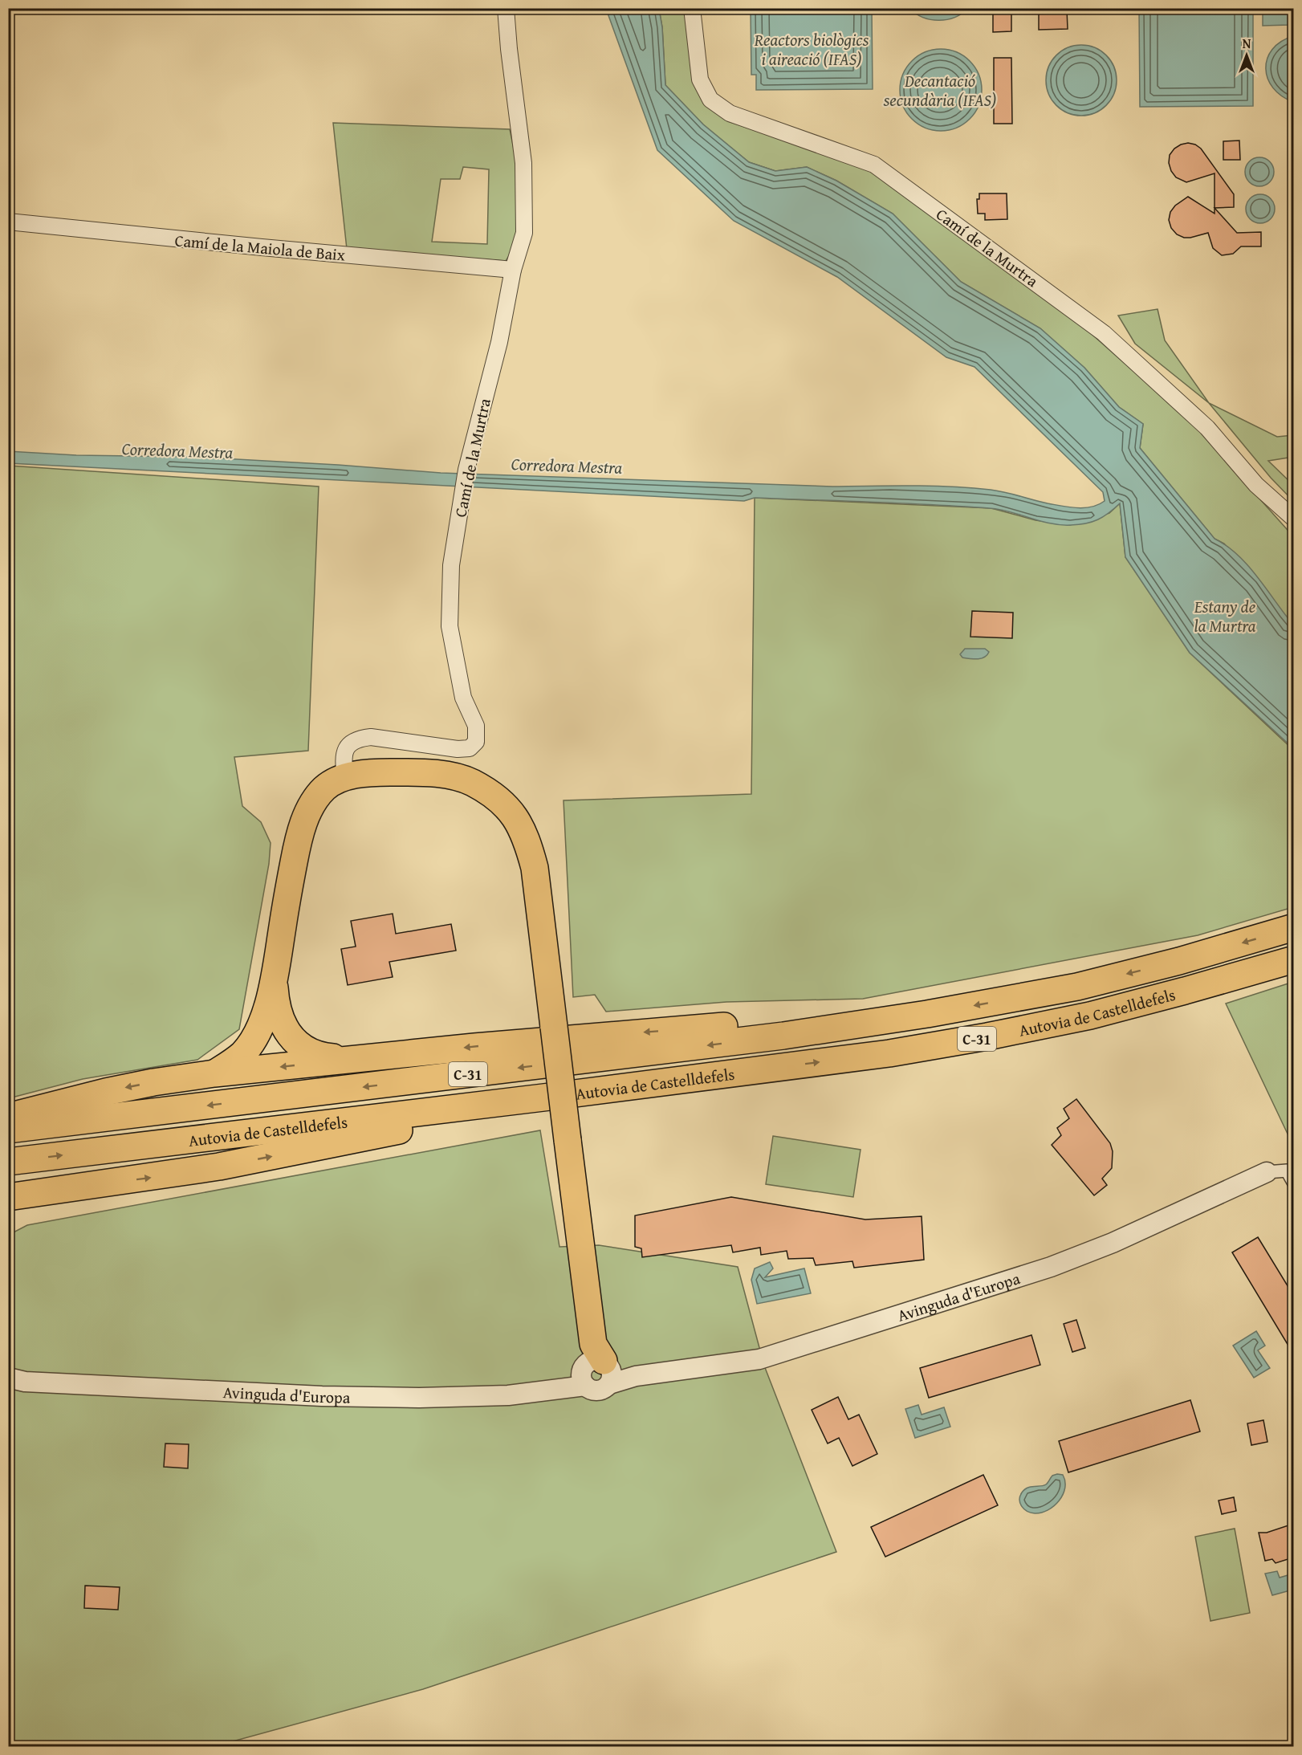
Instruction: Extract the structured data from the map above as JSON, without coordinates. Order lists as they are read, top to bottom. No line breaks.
{"streets":{"highway":["Autovia de Castelldefels","C-31"],"street":["Camí de la Maiola de Baix","Camí de la Murtra","Avinguda d'Europa"]},"crossings":[["Camí de la Maiola de Baix","Camí de la Murtra"]],"water":["Reactors biològics i aireació (IFAS)","Decantació secundària (IFAS)","Corredora Mestra","Estany de la Murtra"],"north":"top"}
